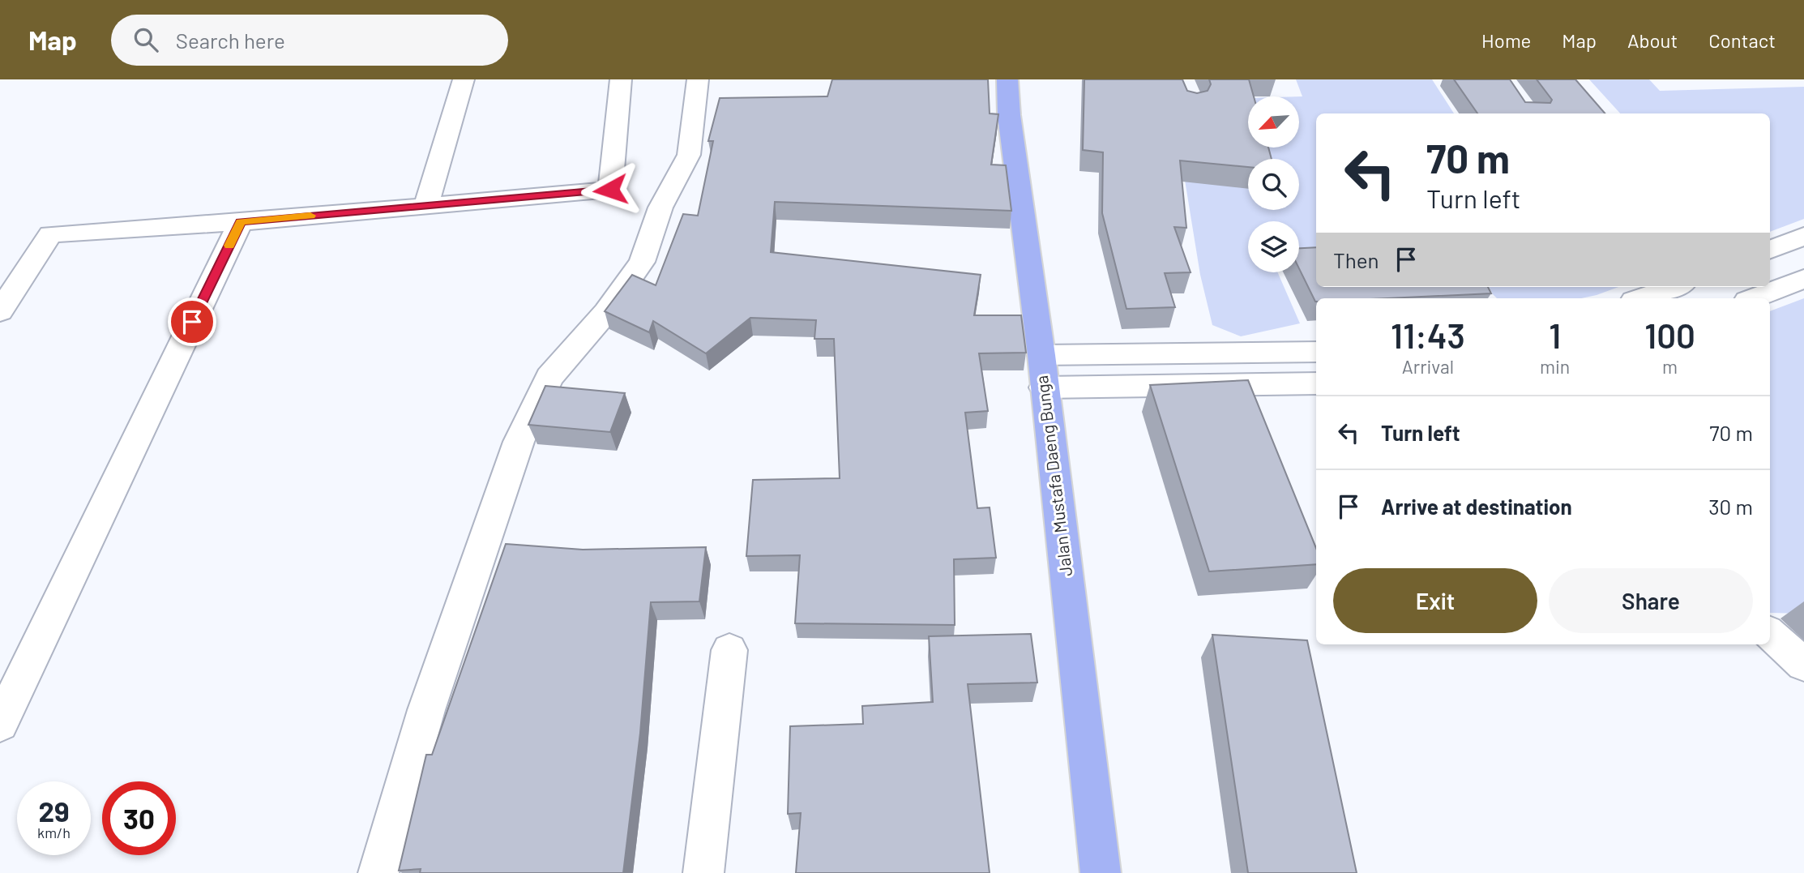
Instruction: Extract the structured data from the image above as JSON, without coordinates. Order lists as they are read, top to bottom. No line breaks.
{"streets":{"main road":["Jalan Mustafa Daeng Bunga"]},"north":"bottom left","page":{"header":"Map","search":"Search here","nav":["Home","Map","About","Contact"],"turn":["70 m","Turn left"],"then":"Then","eta":["11:43","Arrival","1","min","100","m"],"list":[{"name":"Turn left","value":"70 m"},{"name":"Arrive at destination","value":"30 m"}],"buttons":["Exit","Share"],"speed":"29 km/h","limit":"30"}}
